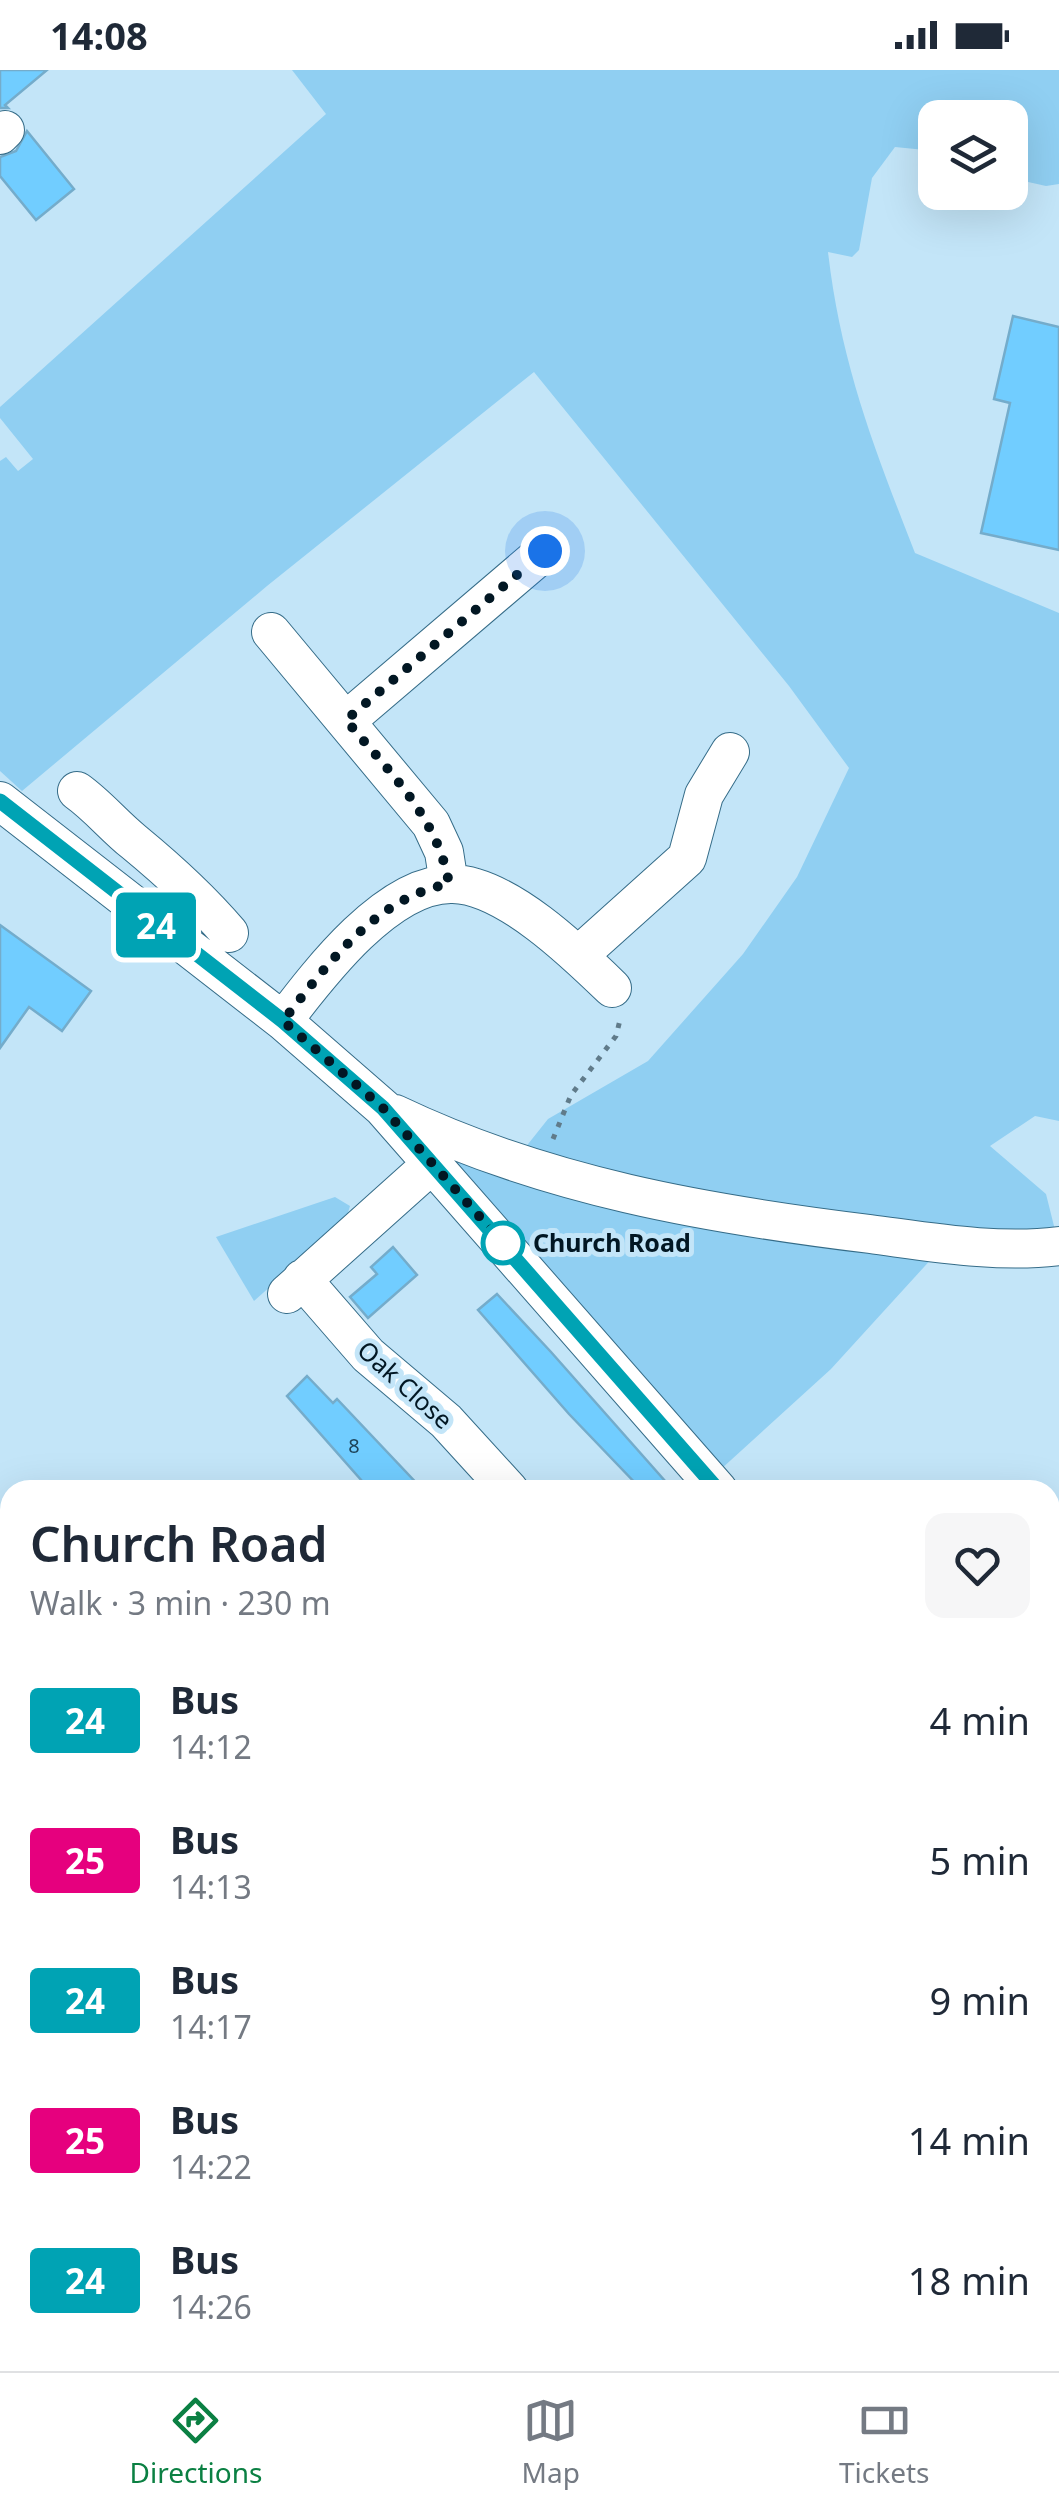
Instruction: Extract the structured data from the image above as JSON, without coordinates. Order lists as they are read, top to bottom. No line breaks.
{"streets":{"street":["Oak Close"]},"places":["Church Road"],"lines":["bus line 24"],"house_numbers":["8"],"page":{"status":"14:08","on_map":"24","heading":["Church Road","Walk · 3 min · 230 m"],"list":[{"mark":"24","name":"Bus","note":"14:12","value":"4 min"},{"mark":"25","name":"Bus","note":"14:13","value":"5 min"},{"mark":"24","name":"Bus","note":"14:17","value":"9 min"},{"mark":"25","name":"Bus","note":"14:22","value":"14 min"},{"mark":"24","name":"Bus","note":"14:26","value":"18 min"}],"tabs":["Directions","Map","Tickets"]}}
